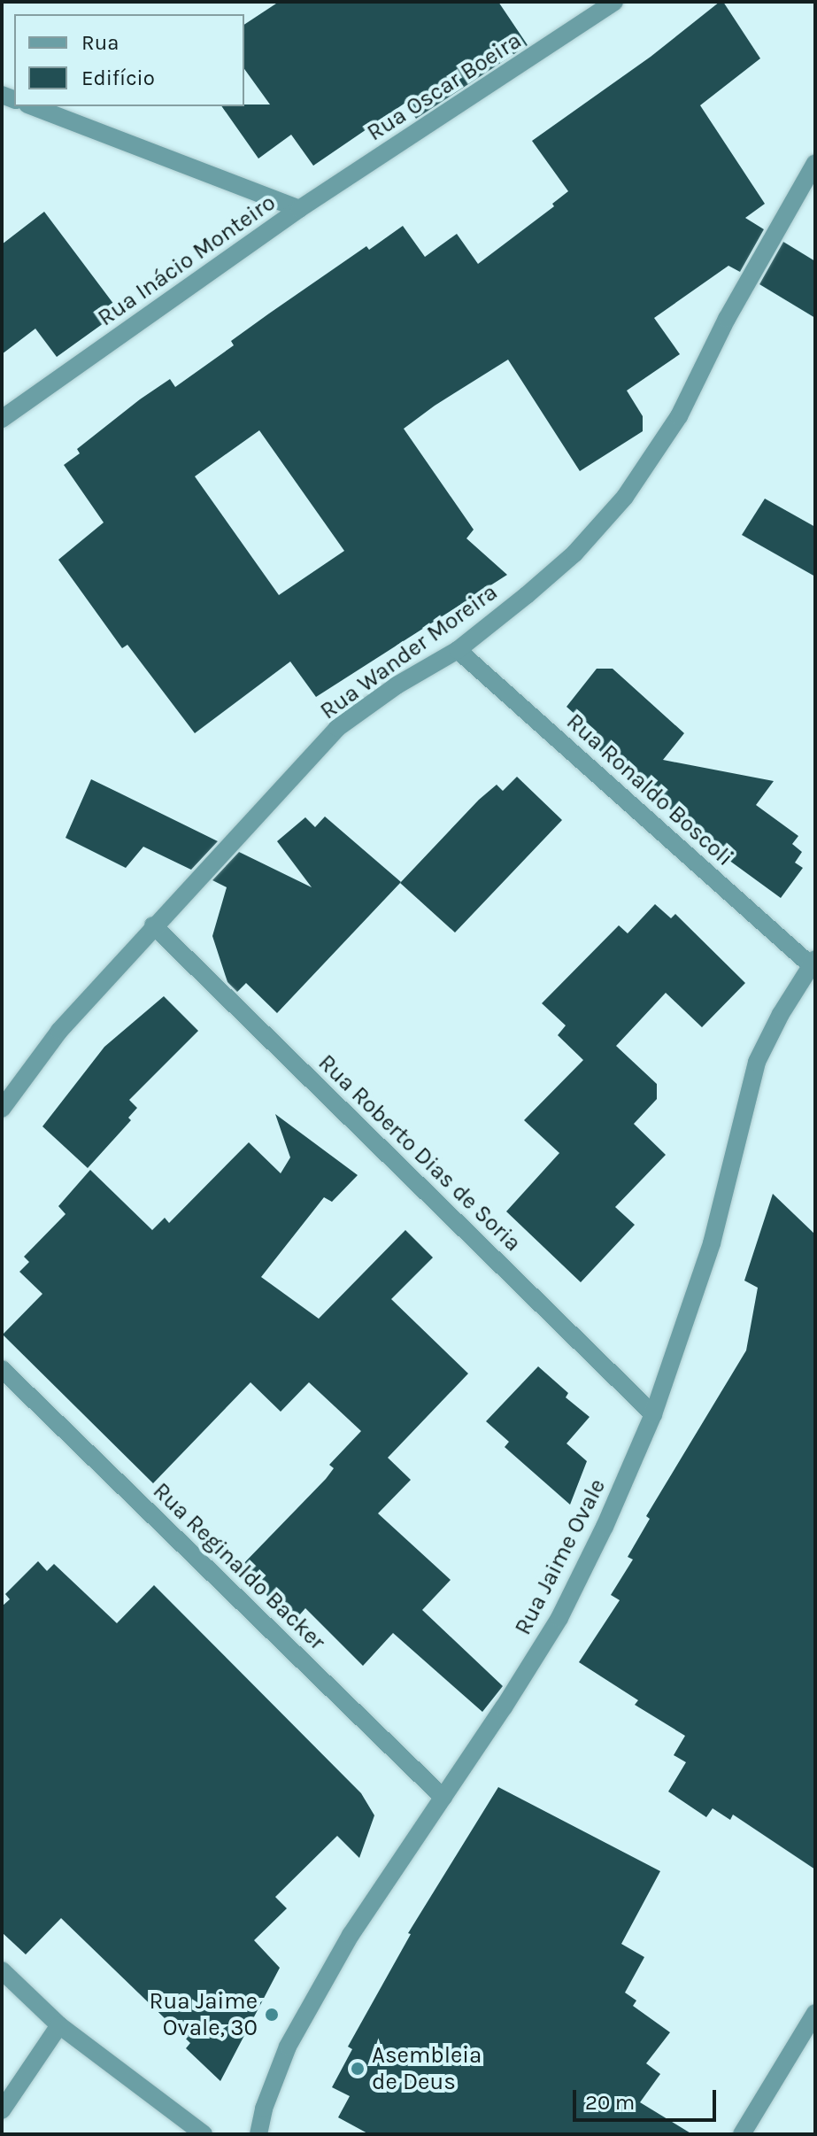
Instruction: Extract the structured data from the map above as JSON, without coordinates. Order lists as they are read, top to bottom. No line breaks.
{"streets":{"street":["Rua Oscar Boeira","Rua Inácio Monteiro","Rua Wander Moreira","Rua Ronaldo Boscoli","Rua Roberto Dias de Soria","Rua Jaime Ovale","Rua Reginaldo Backer"]},"crossings":[["Rua Oscar Boeira","Rua Inácio Monteiro"],["Rua Wander Moreira","Rua Ronaldo Boscoli"],["Rua Wander Moreira","Rua Roberto Dias de Soria"],["Rua Ronaldo Boscoli","Rua Jaime Ovale"],["Rua Roberto Dias de Soria","Rua Jaime Ovale"],["Rua Jaime Ovale","Rua Reginaldo Backer"]],"places":["Rua Jaime Ovale, 30","Asembleia de Deus"],"legend":["Rua","Edifício"],"scale_bar":"20 m"}
